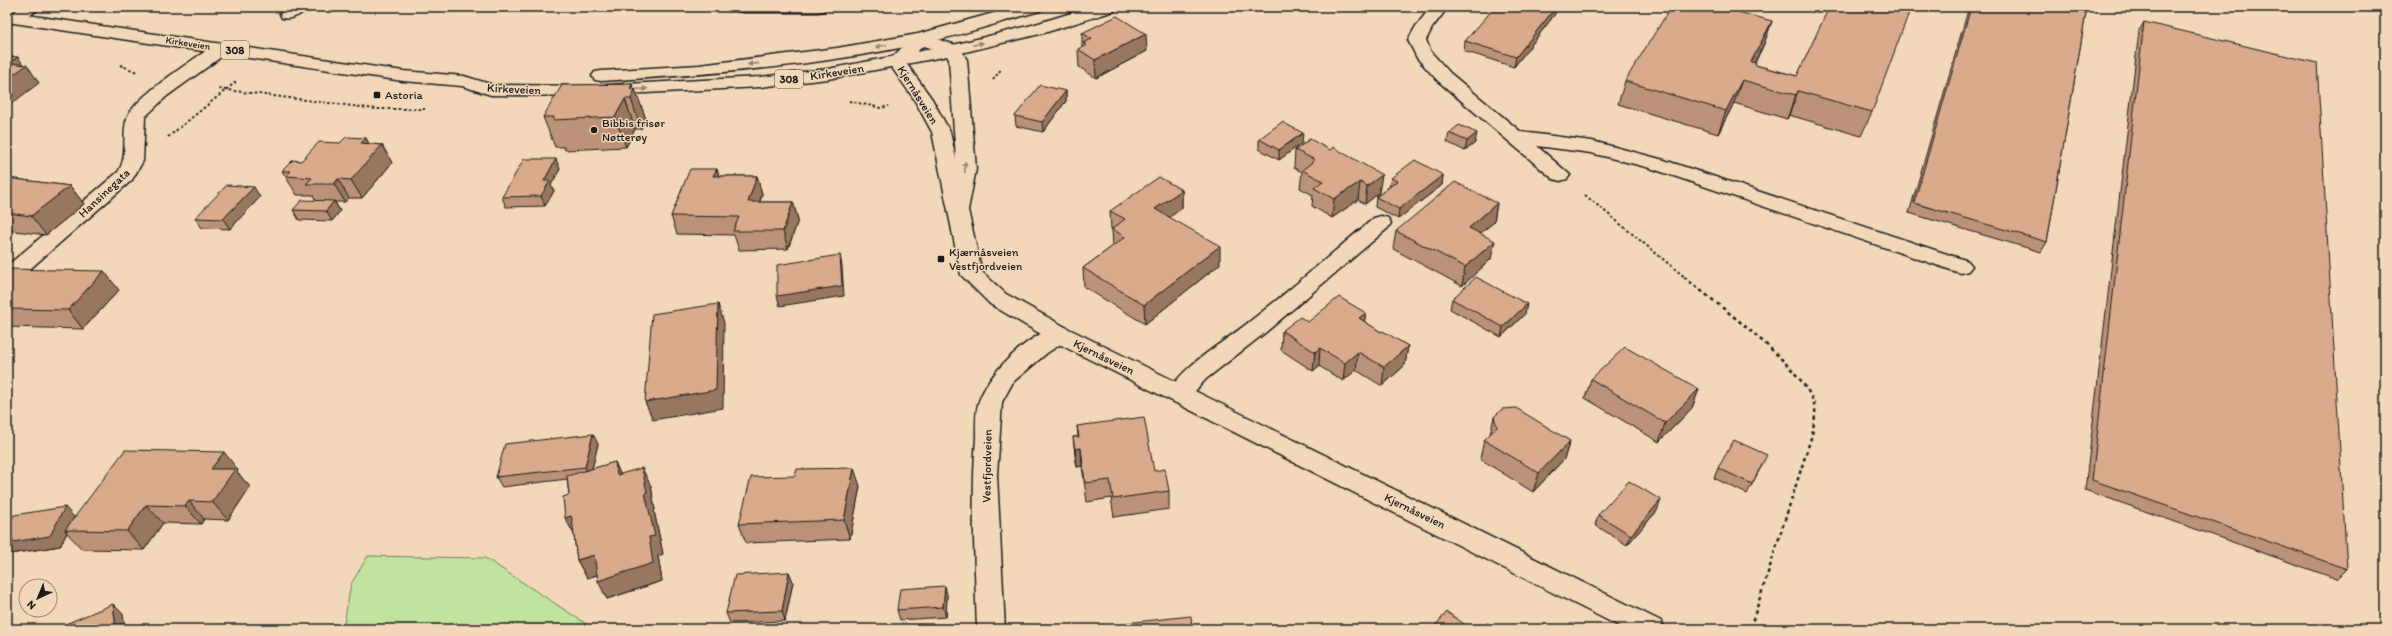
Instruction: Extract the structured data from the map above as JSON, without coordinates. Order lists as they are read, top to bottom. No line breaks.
{"streets":{"main road":["Kirkeveien","308","Kjernåsveien","Hansinegata","Vestfjordveien"]},"crossings":[["Kirkeveien","Kjernåsveien"],["Kirkeveien","Hansinegata"],["Kjernåsveien","Vestfjordveien"]],"places":{"transit":["Astoria","Kjærnåsveien Vestfjordveien"],"other":["Bibbis frisør Nøtterøy"]},"north":"bottom left"}
